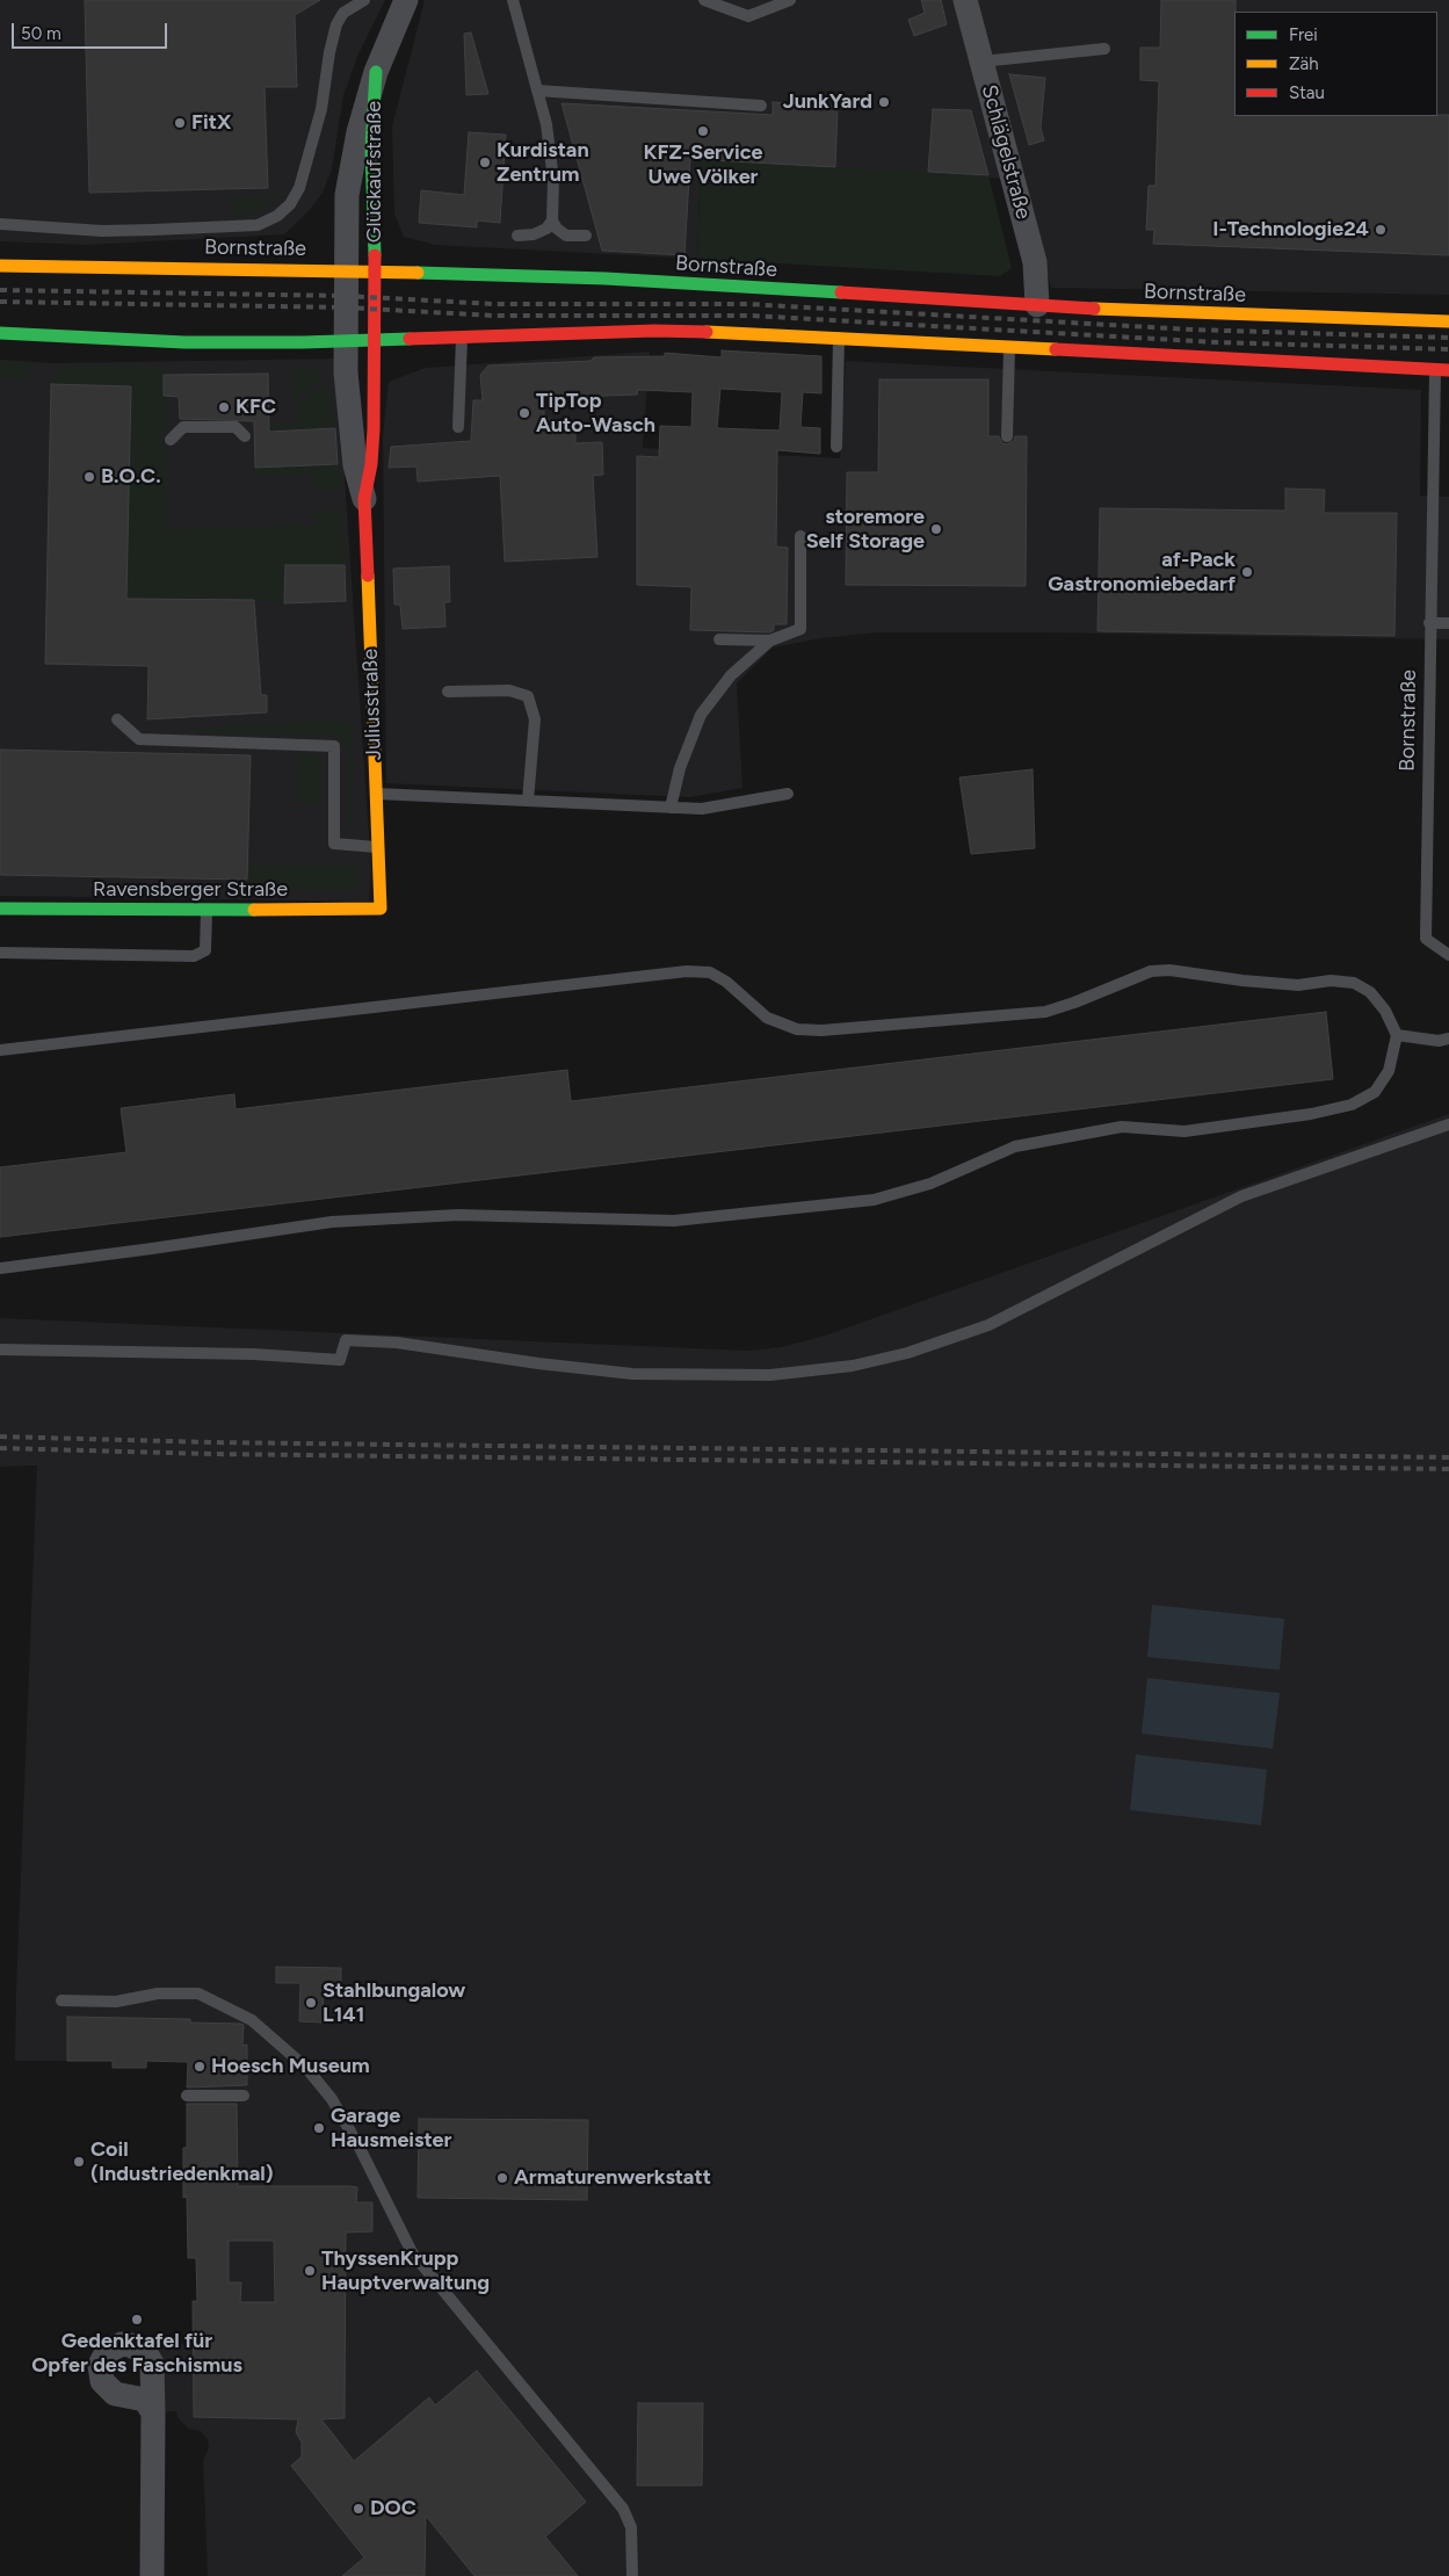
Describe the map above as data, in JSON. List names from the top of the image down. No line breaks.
{"streets":{"main road":["Glückaufstraße","Bornstraße","Juliusstraße","Ravensberger Straße"],"street":["Schlägelstraße"]},"crossings":[["Schlägelstraße","Bornstraße"],["Glückaufstraße","Bornstraße"],["Glückaufstraße","Juliusstraße"],["Bornstraße","Juliusstraße"],["Juliusstraße","Ravensberger Straße"]],"places":["JunkYard","FitX","KFZ-Service Uwe Völker","Kurdistan Zentrum","I-Technologie24","KFC","TipTop Auto-Wasch","B.O.C.","storemore Self Storage","af-Pack Gastronomiebedarf","Stahlbungalow L141","Hoesch Museum","Garage Hausmeister","Coil (Industriedenkmal)","Armaturenwerkstatt","ThyssenKrupp Hauptverwaltung","Gedenktafel für Opfer des Faschismus","DOC"],"legend":["Frei","Zäh","Stau"],"scale_bar":"50 m"}
